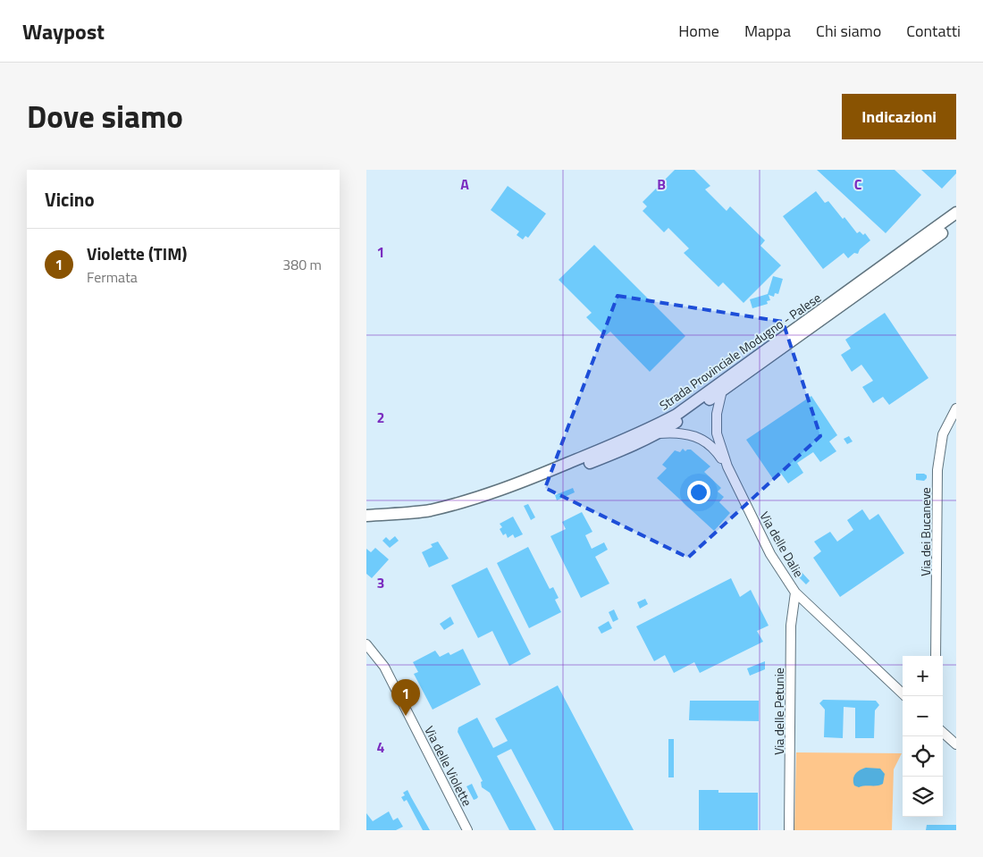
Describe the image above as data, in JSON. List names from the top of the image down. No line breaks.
{"streets":{"main road":["Strada Provinciale Modugno - Palese"],"street":["Via dei Bucaneve","Via delle Dalie","Via delle Petunie","Via delle Violette"]},"crossings":[["Strada Provinciale Modugno - Palese","Via delle Dalie"],["Via delle Dalie","Via delle Petunie"]],"page":{"header":"Waypost","nav":["Home","Mappa","Chi siamo","Contatti"],"title":"Dove siamo","buttons":"Indicazioni","heading":"Vicino","list":[{"mark":"1","name":"Violette (TIM)","note":"Fermata","value":"380 m"}],"map_buttons":["+","−"],"pins":"1"},"grid":{"columns":["A","B","C"],"rows":["1","2","3","4"]}}
